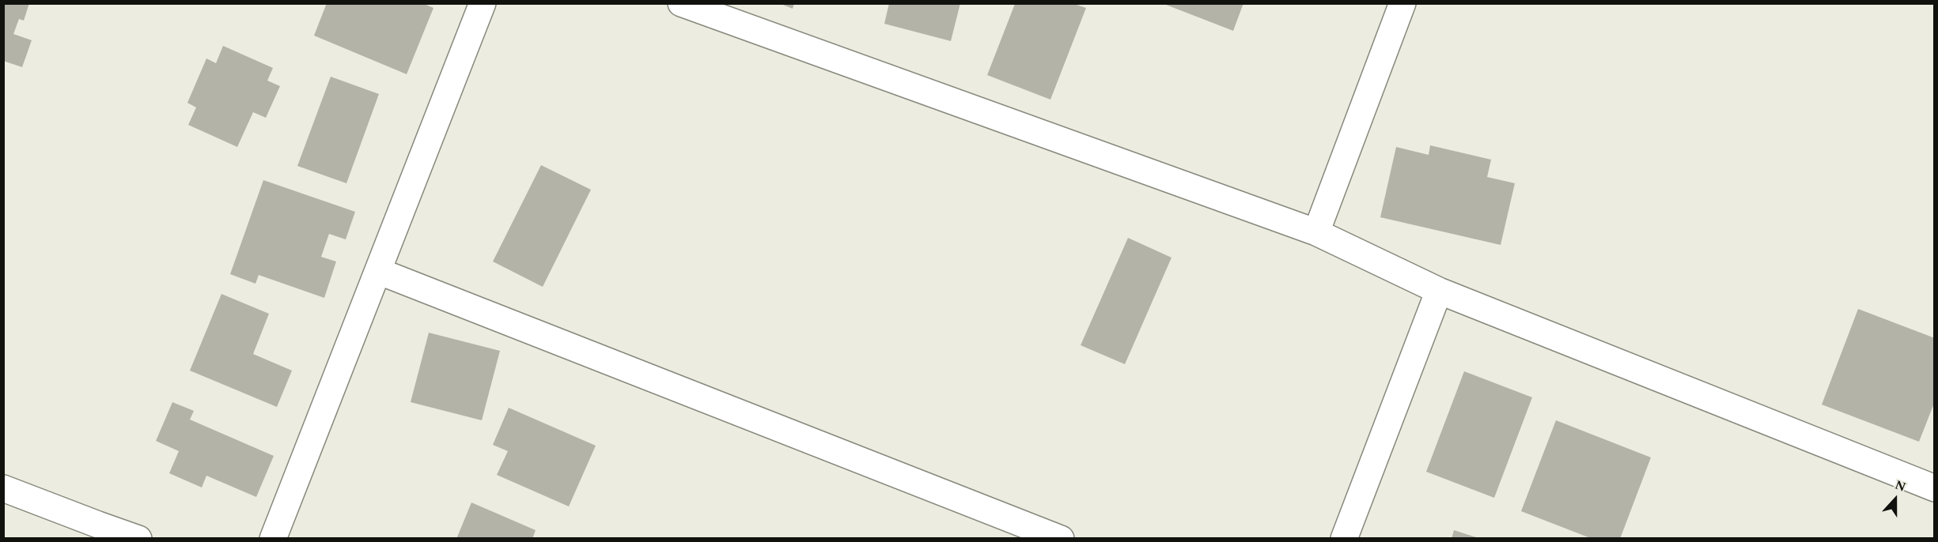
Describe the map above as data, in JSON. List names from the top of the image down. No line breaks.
{"north":"top"}
